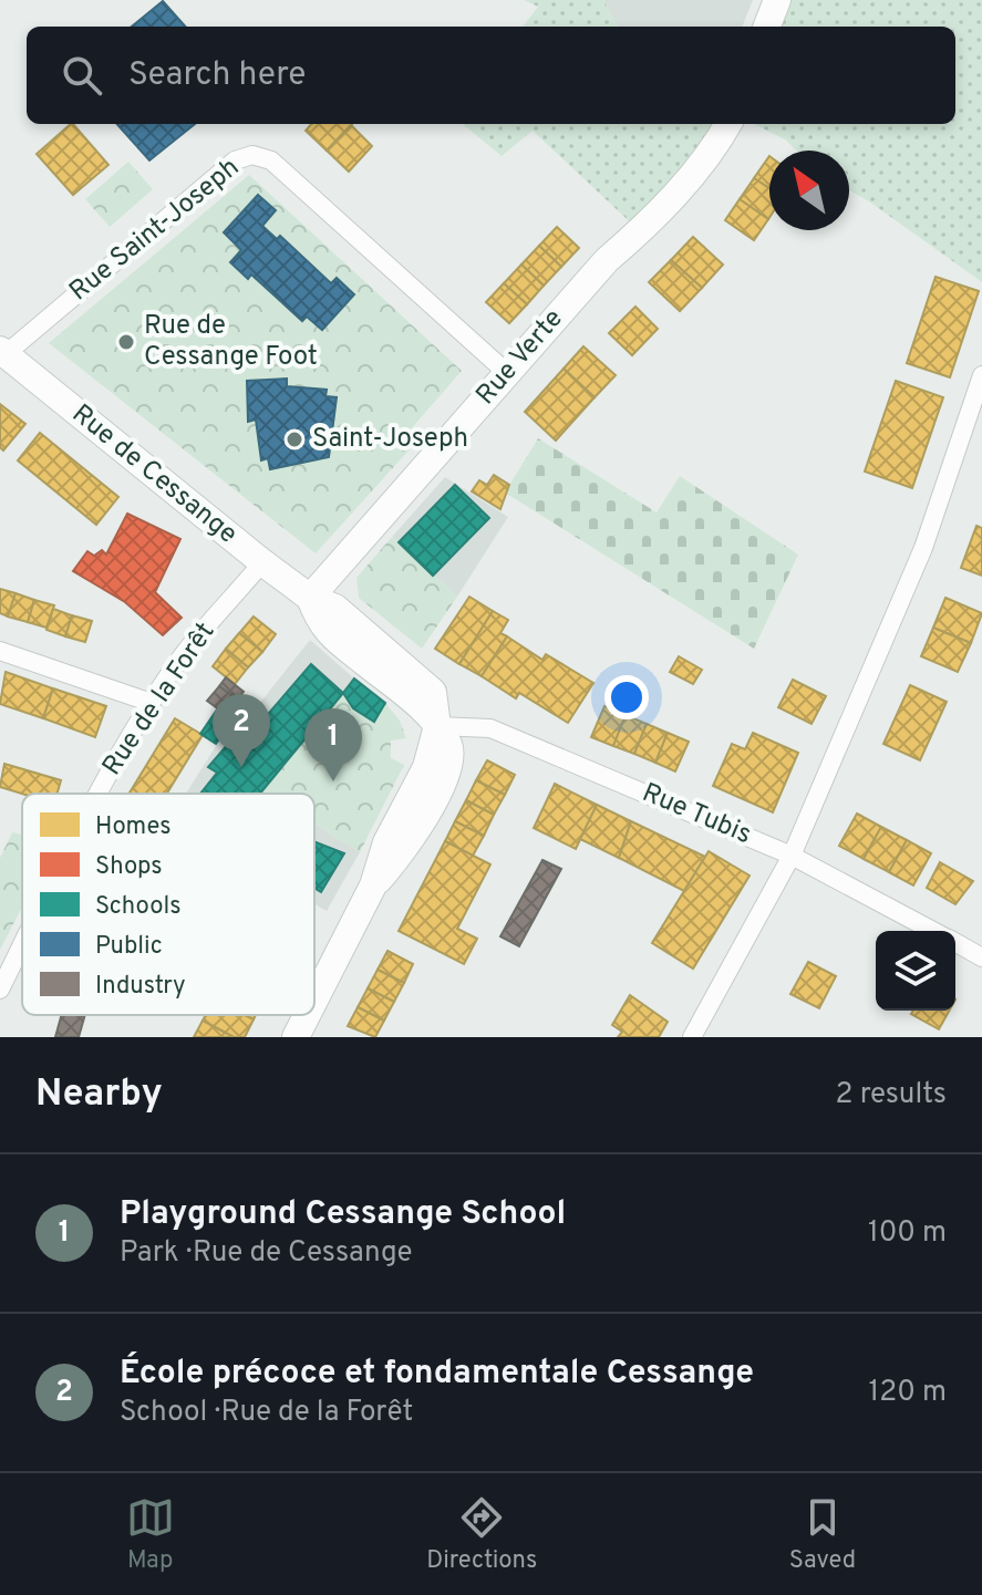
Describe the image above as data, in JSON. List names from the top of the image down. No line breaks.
{"streets":{"main road":["Rue Verte","Rue de Cessange"],"street":["Rue Saint-Joseph","Rue de la Forêt","Rue Tubis"]},"crossings":[["Rue Saint-Joseph","Rue Verte"],["Rue Saint-Joseph","Rue de Cessange"],["Rue Verte","Rue de Cessange"],["Rue de Cessange","Rue de la Forêt"],["Rue de Cessange","Rue Tubis"]],"places":["Rue de Cessange Foot","Saint-Joseph"],"legend":["Homes","Shops","Schools","Public","Industry"],"north":"top left","page":{"search":"Search here","pins":["2","1"],"heading":["Nearby","2 results"],"list":[{"mark":"1","name":"Playground Cessange School","note":"Park · Rue de Cessange","value":"100 m"},{"mark":"2","name":"École précoce et fondamentale Cessange","note":"School · Rue de la Forêt","value":"120 m"}],"nav":["Map","Directions","Saved"]}}
